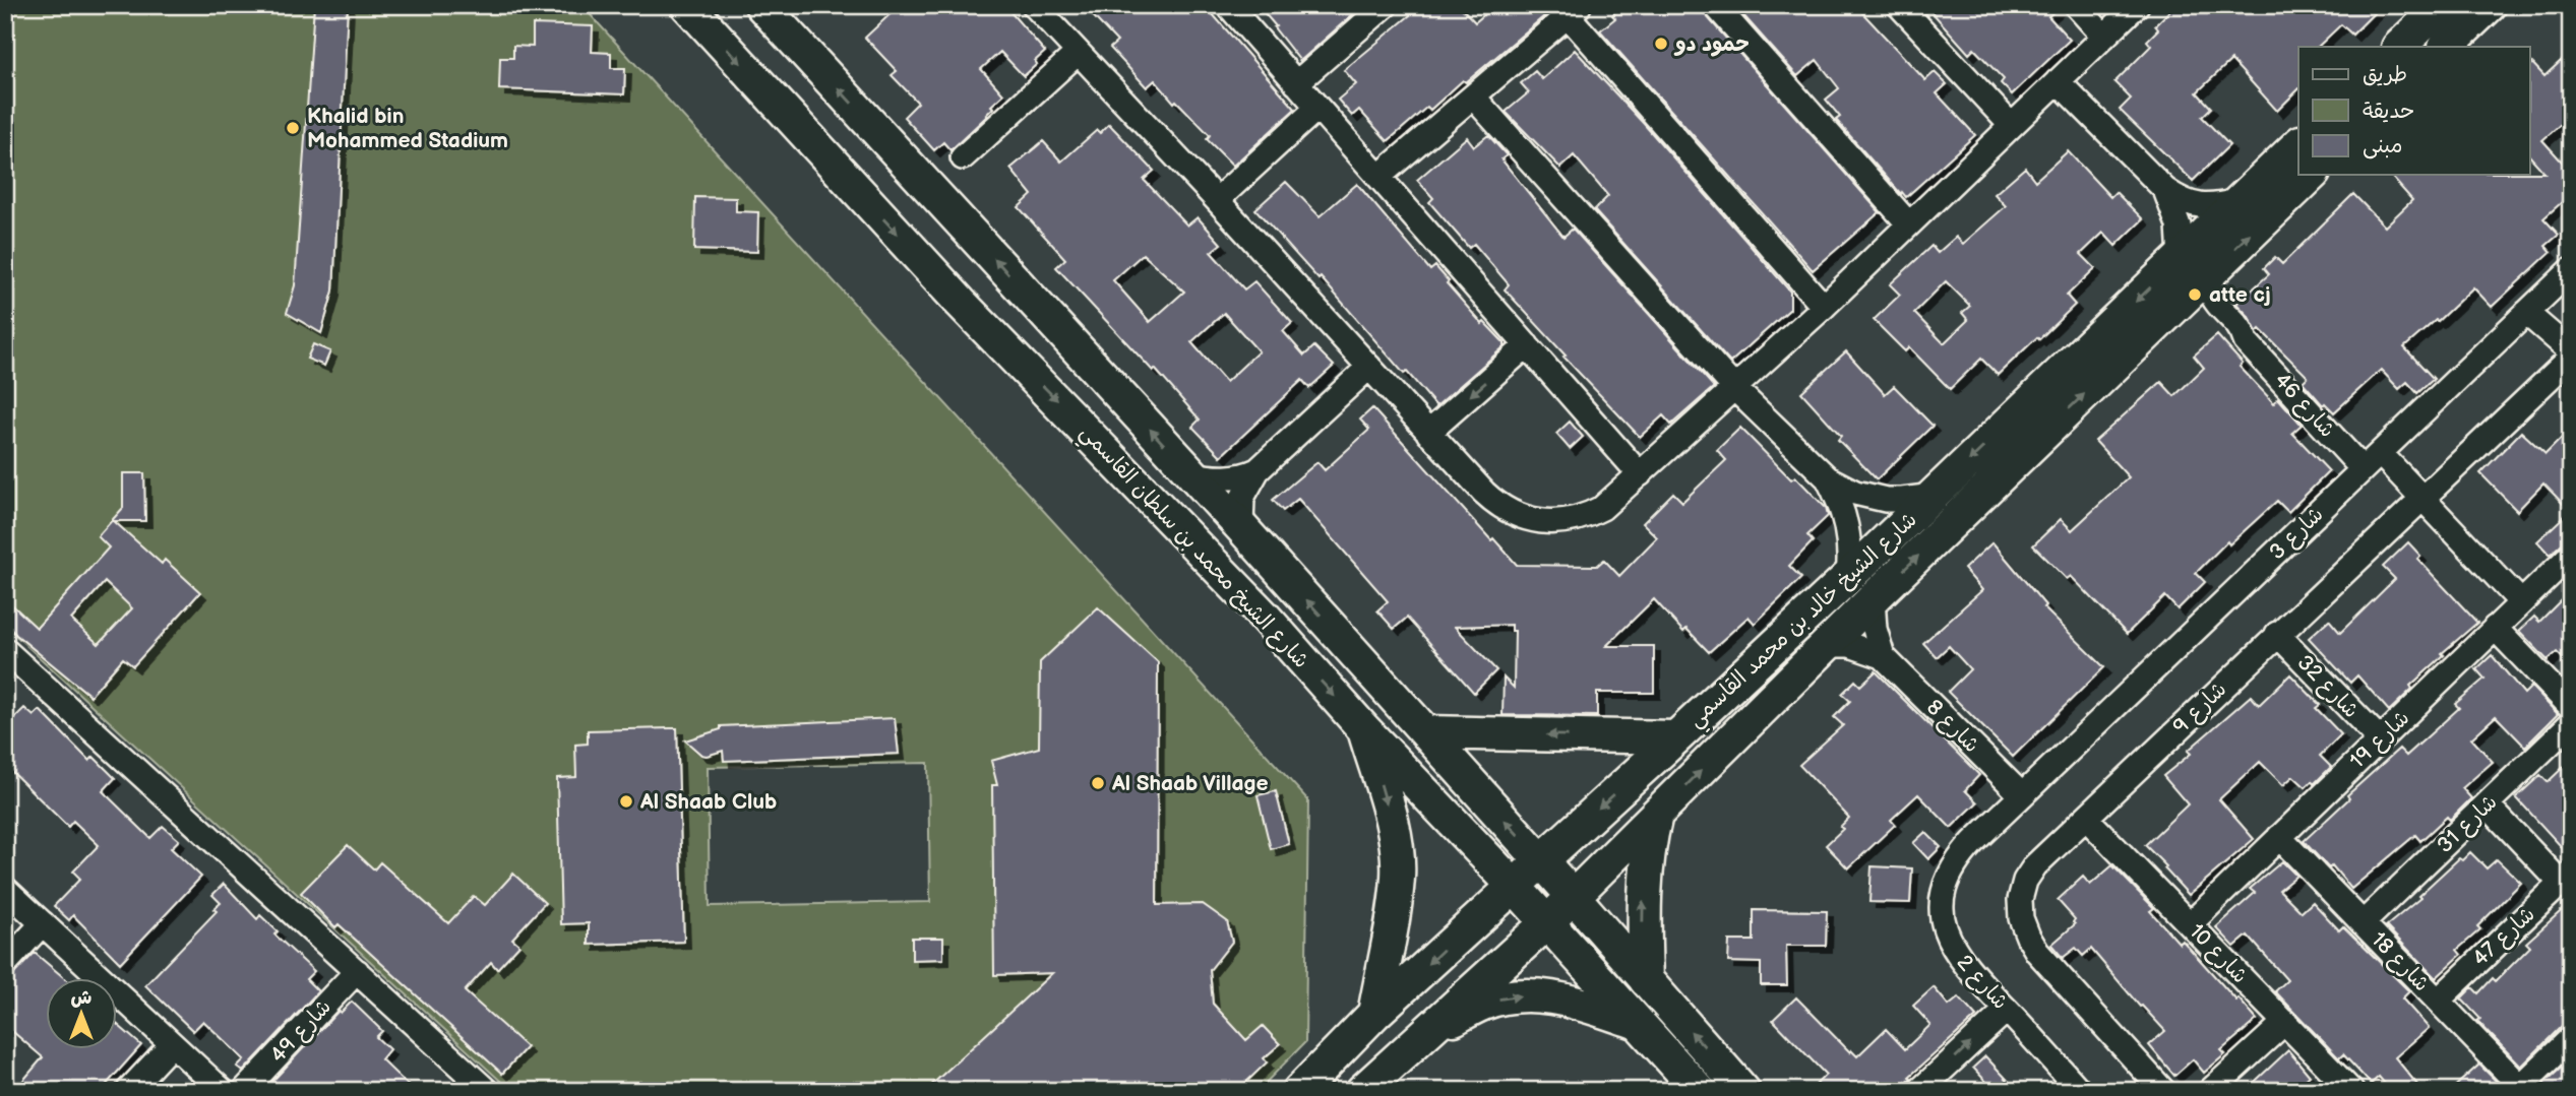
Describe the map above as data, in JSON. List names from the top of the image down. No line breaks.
{"streets":{"main road":["شارع الشيخ محمد بن سلطان القاسمي","شارع الشيخ خالد بن محمد القاسمي"],"street":["شارع 46","شارع 3","شارع 32","شارع 9","شارع 8","شارع 19","شارع 31","شارع 47","شارع 10","شارع 18","شارع 2","شارع 49"]},"crossings":[["شارع 46","شارع 3"],["شارع 46","شارع الشيخ خالد بن محمد القاسمي"],["شارع 3","شارع 8"],["شارع 3","شارع 2"],["شارع الشيخ محمد بن سلطان القاسمي","شارع الشيخ خالد بن محمد القاسمي"],["شارع الشيخ خالد بن محمد القاسمي","شارع 8"],["شارع 32","شارع 9"],["شارع 32","شارع 19"],["شارع 9","شارع 10"],["شارع 8","شارع 2"],["شارع 19","شارع 10"],["شارع 19","شارع 18"],["شارع 31","شارع 18"],["شارع 47","شارع 18"]],"places":["حمود دو","Khalid bin Mohammed Stadium","atte cj","Al Shaab Village","Al Shaab Club"],"legend":["طريق","حديقة","مبنى"],"north":"top"}
